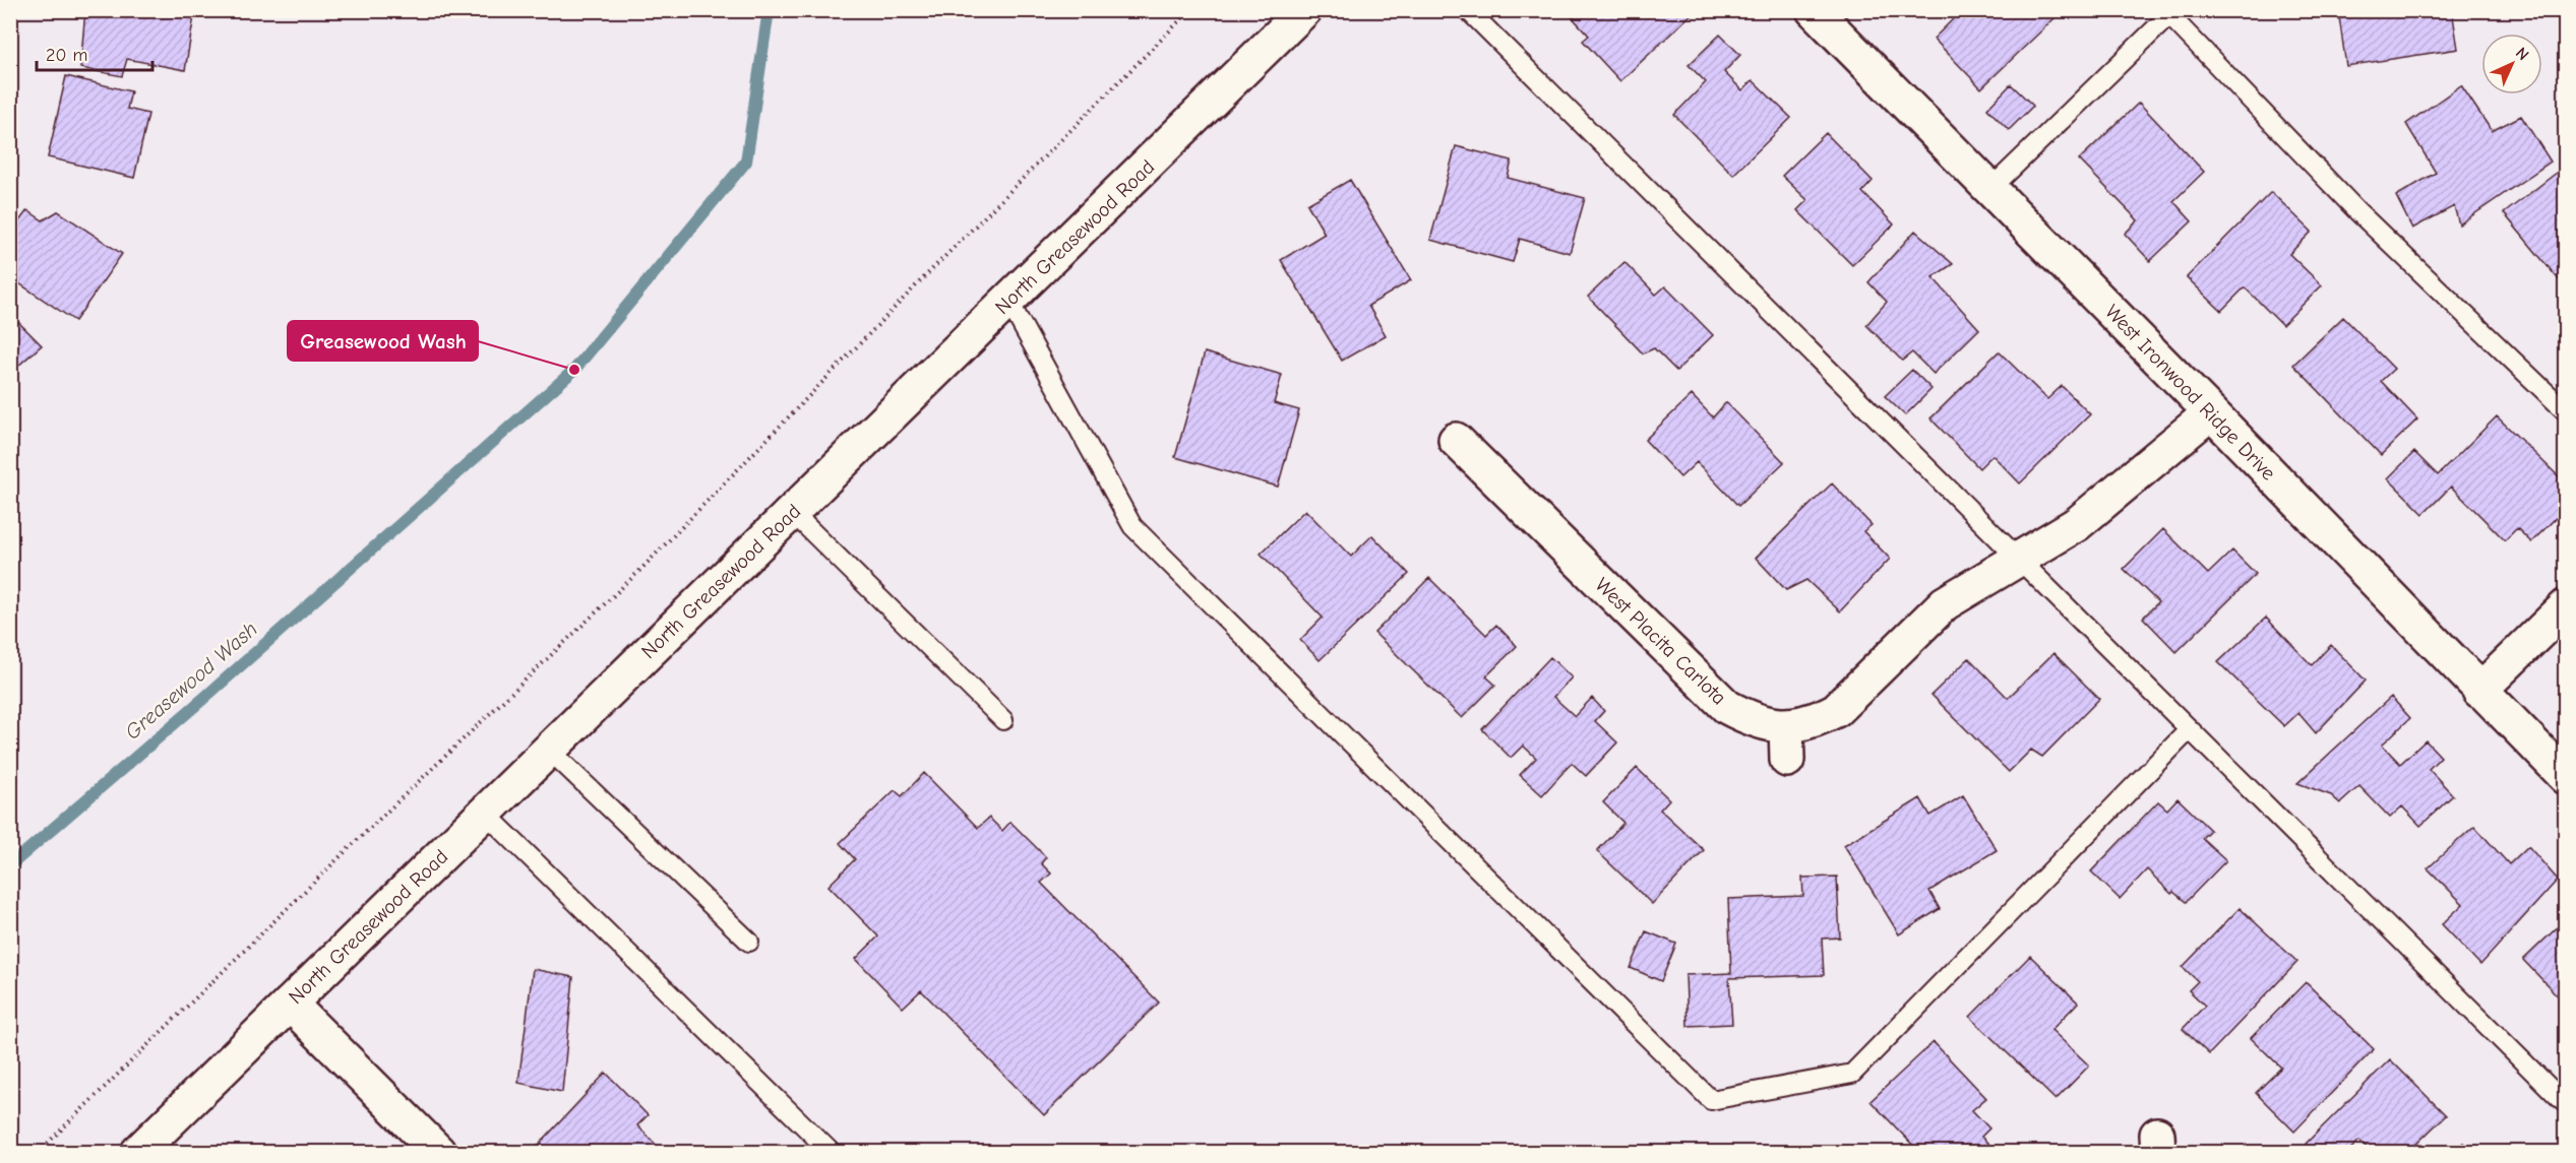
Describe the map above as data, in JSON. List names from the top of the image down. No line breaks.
{"streets":{"street":["North Greasewood Road","West Ironwood Ridge Drive","West Placita Carlota"]},"crossings":[["West Ironwood Ridge Drive","West Placita Carlota"]],"water":["Greasewood Wash"],"places":["Greasewood Wash"],"scale_bar":"20 m","north":"top right"}
